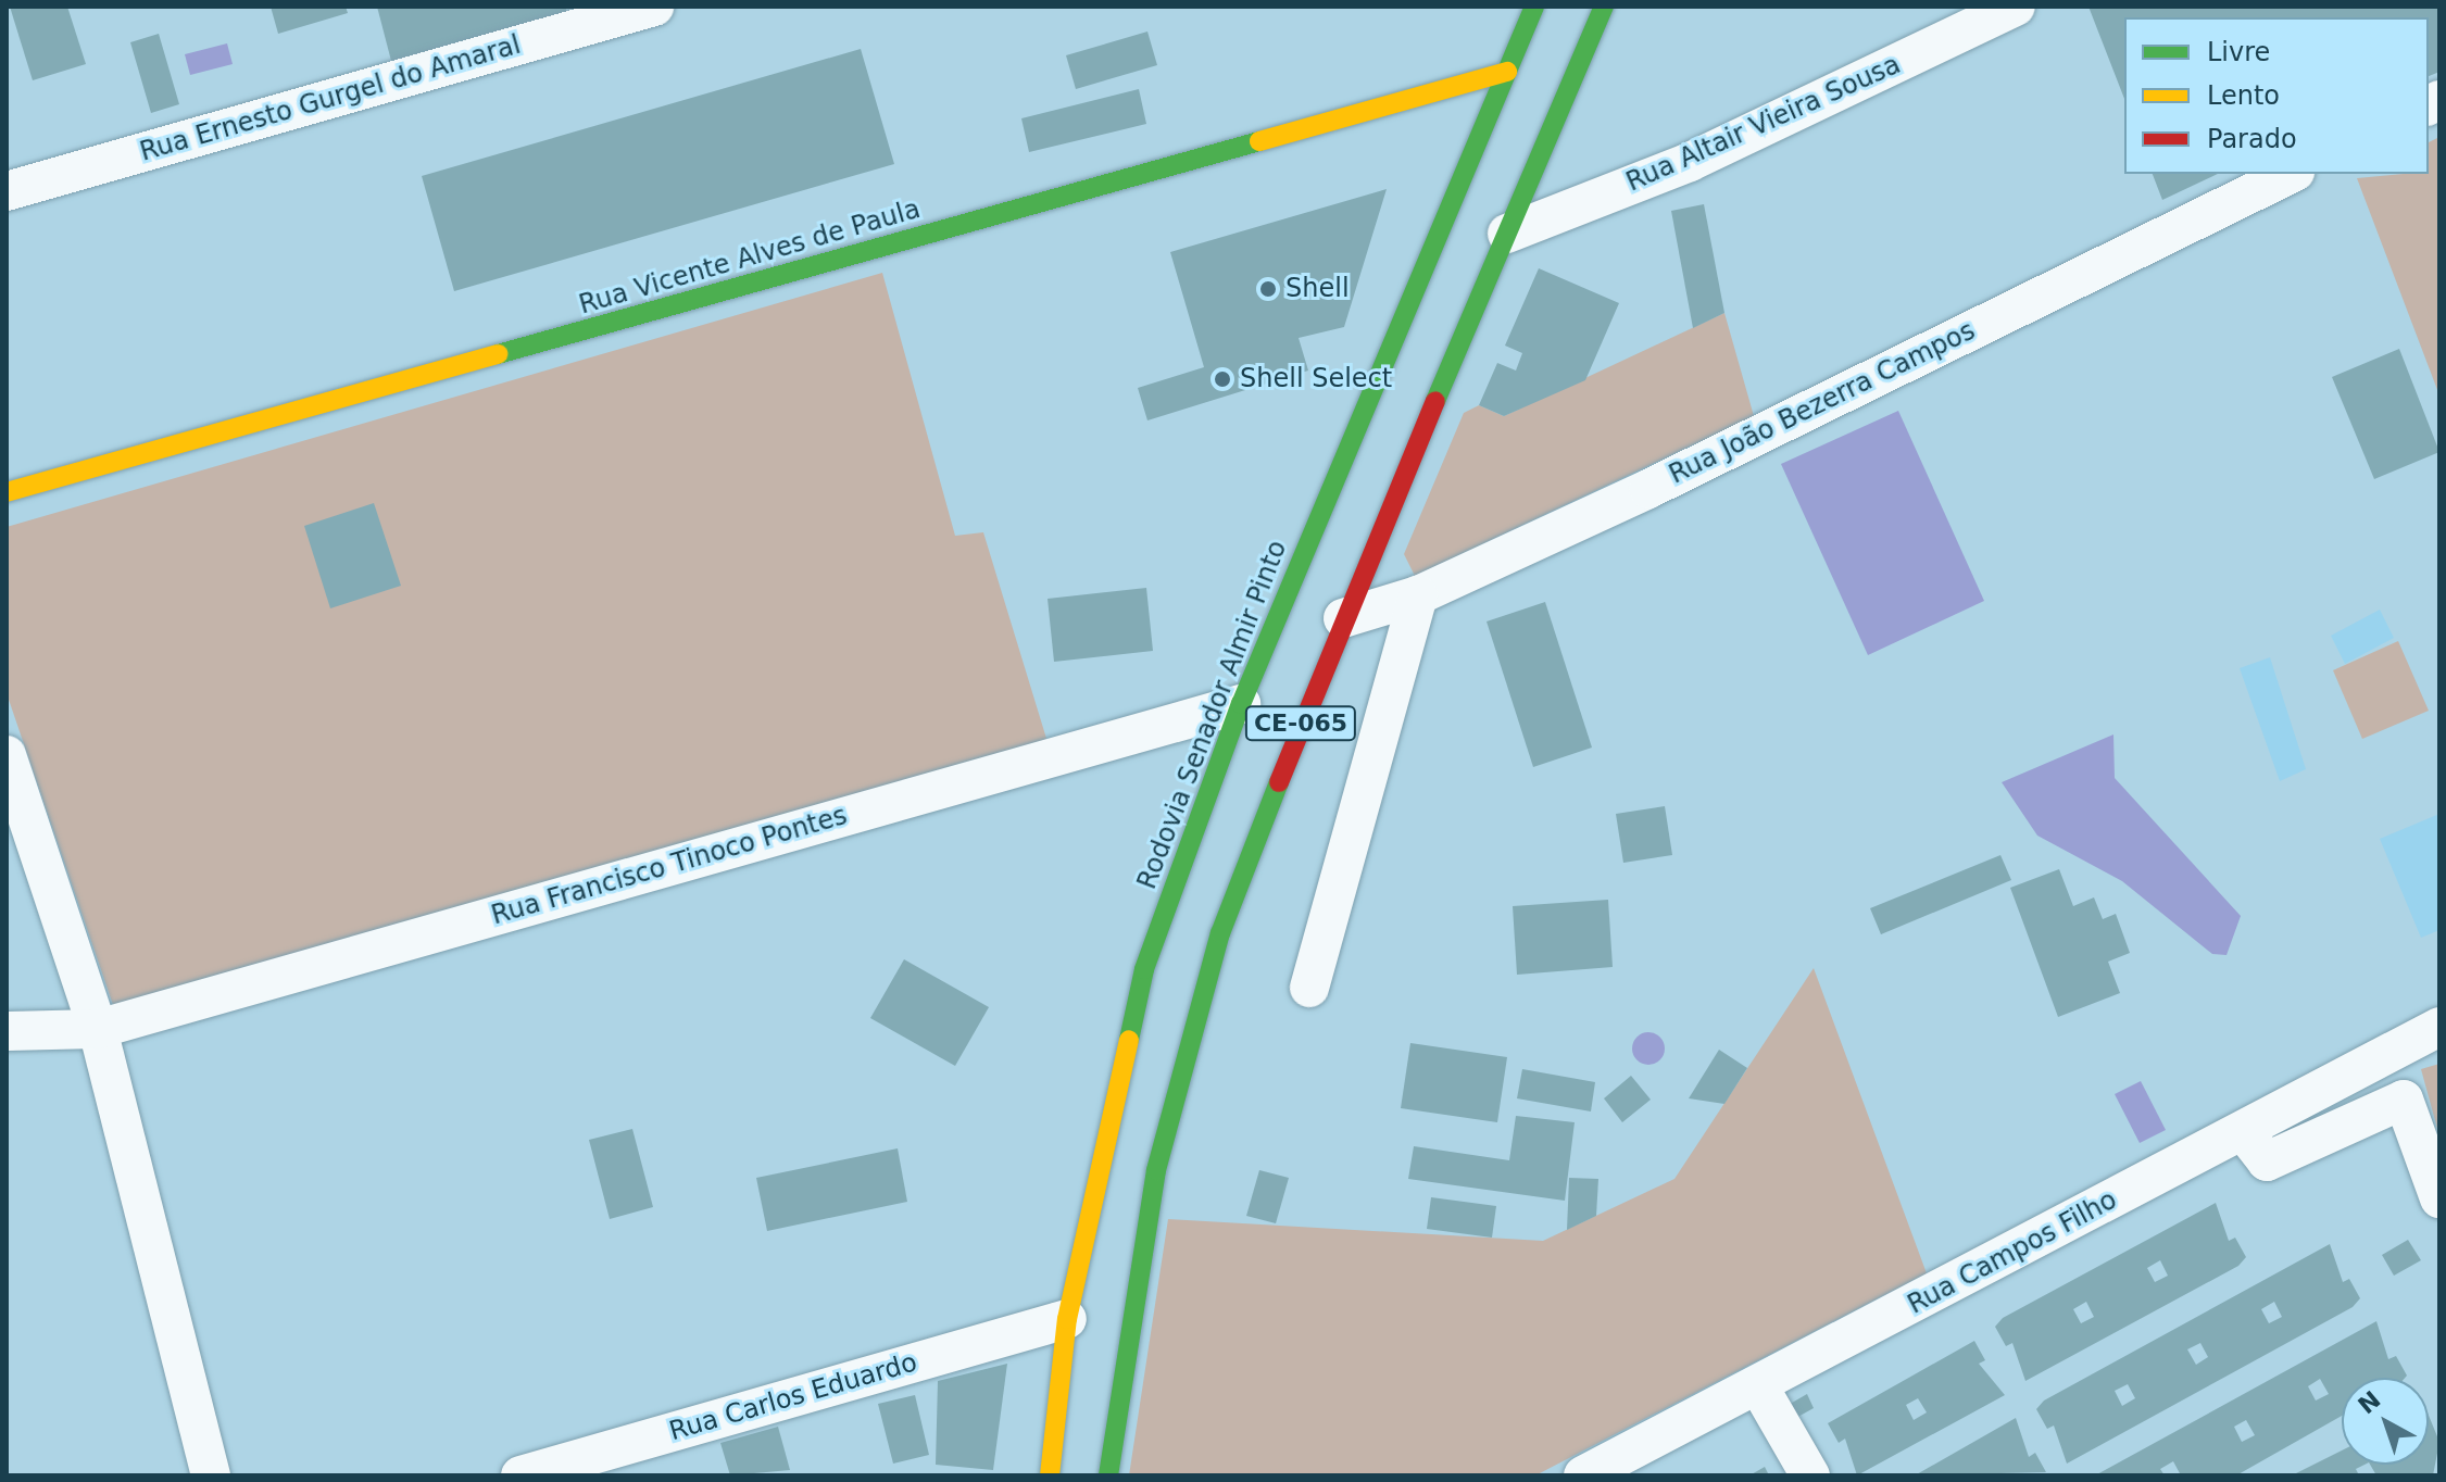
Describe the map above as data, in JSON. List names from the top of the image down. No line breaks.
{"streets":{"main road":["Rua Vicente Alves de Paula","Rodovia Senador Almir Pinto","CE-065"],"street":["Rua Ernesto Gurgel do Amaral","Rua Altair Vieira Sousa","Rua João Bezerra Campos","Rua Francisco Tinoco Pontes","Rua Campos Filho","Rua Carlos Eduardo"]},"crossings":[["Rua Altair Vieira Sousa","CE-065"],["Rua Vicente Alves de Paula","Rodovia Senador Almir Pinto"],["Rua João Bezerra Campos","CE-065"],["Rodovia Senador Almir Pinto","Rua Francisco Tinoco Pontes"],["Rodovia Senador Almir Pinto","Rua Carlos Eduardo"]],"places":["Shell","Shell Select"],"legend":["Livre","Lento","Parado"],"north":"top left"}
